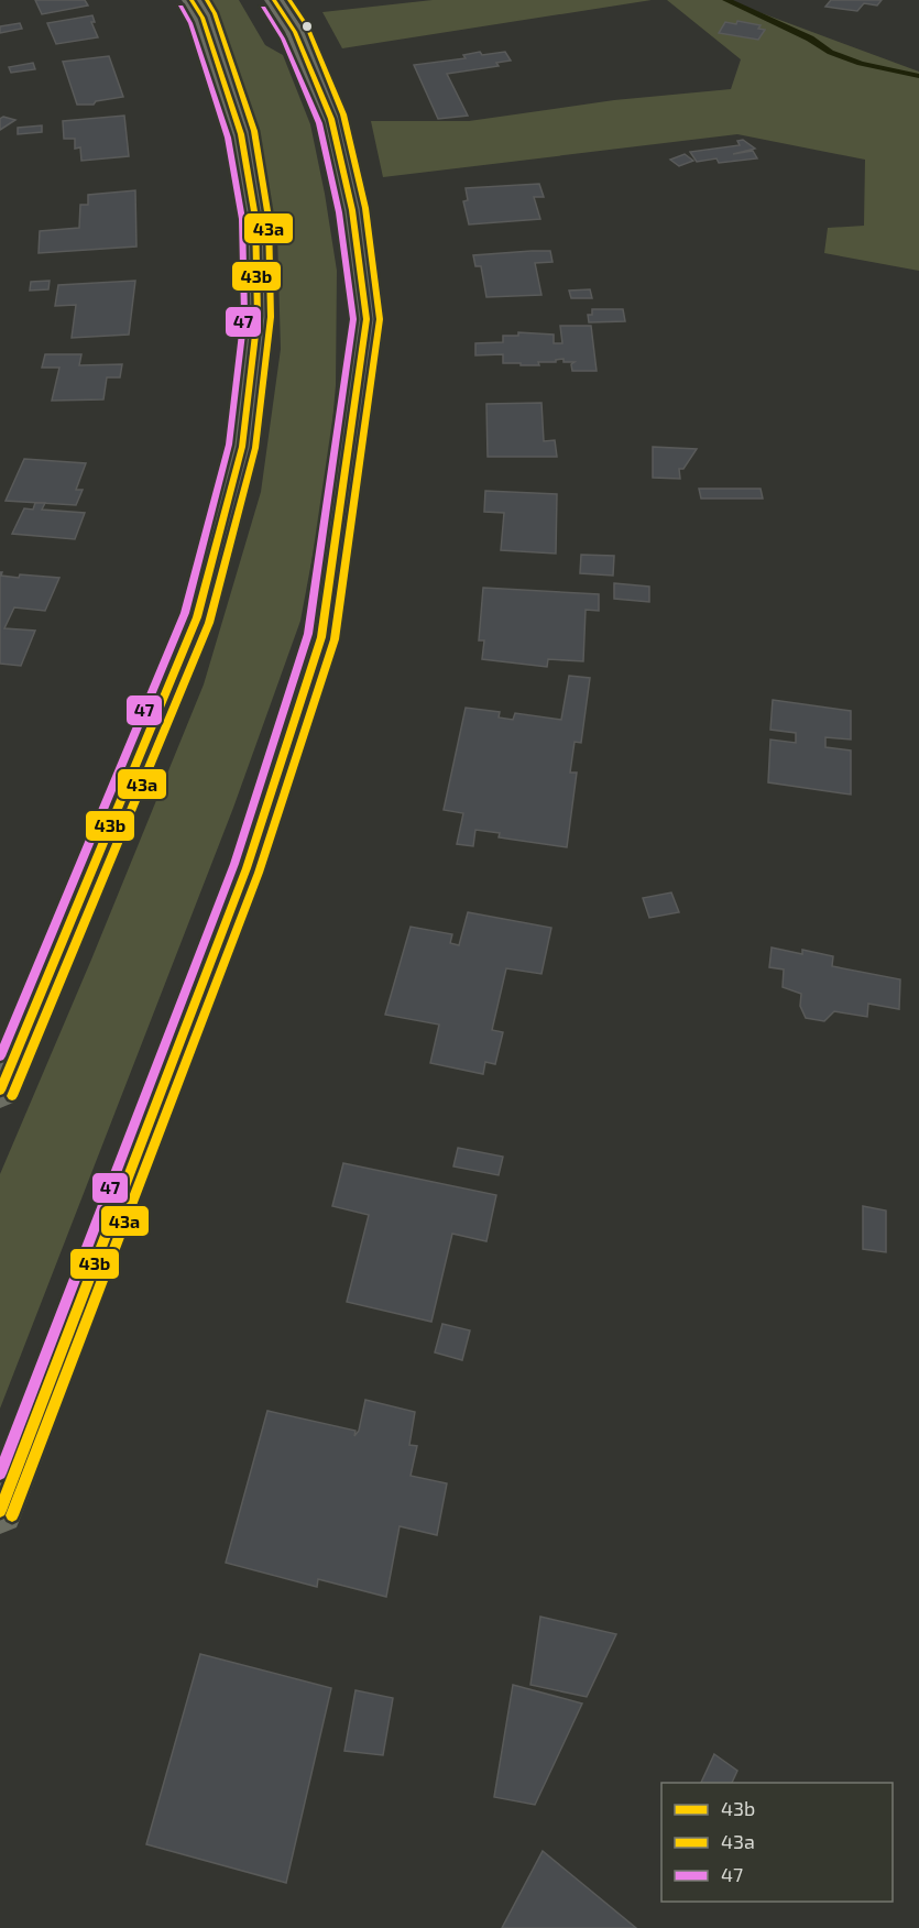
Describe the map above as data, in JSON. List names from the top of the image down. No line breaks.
{"lines":["transit line 43b","transit line 43a","transit line 47"],"legend":["43b","43a","47"]}
